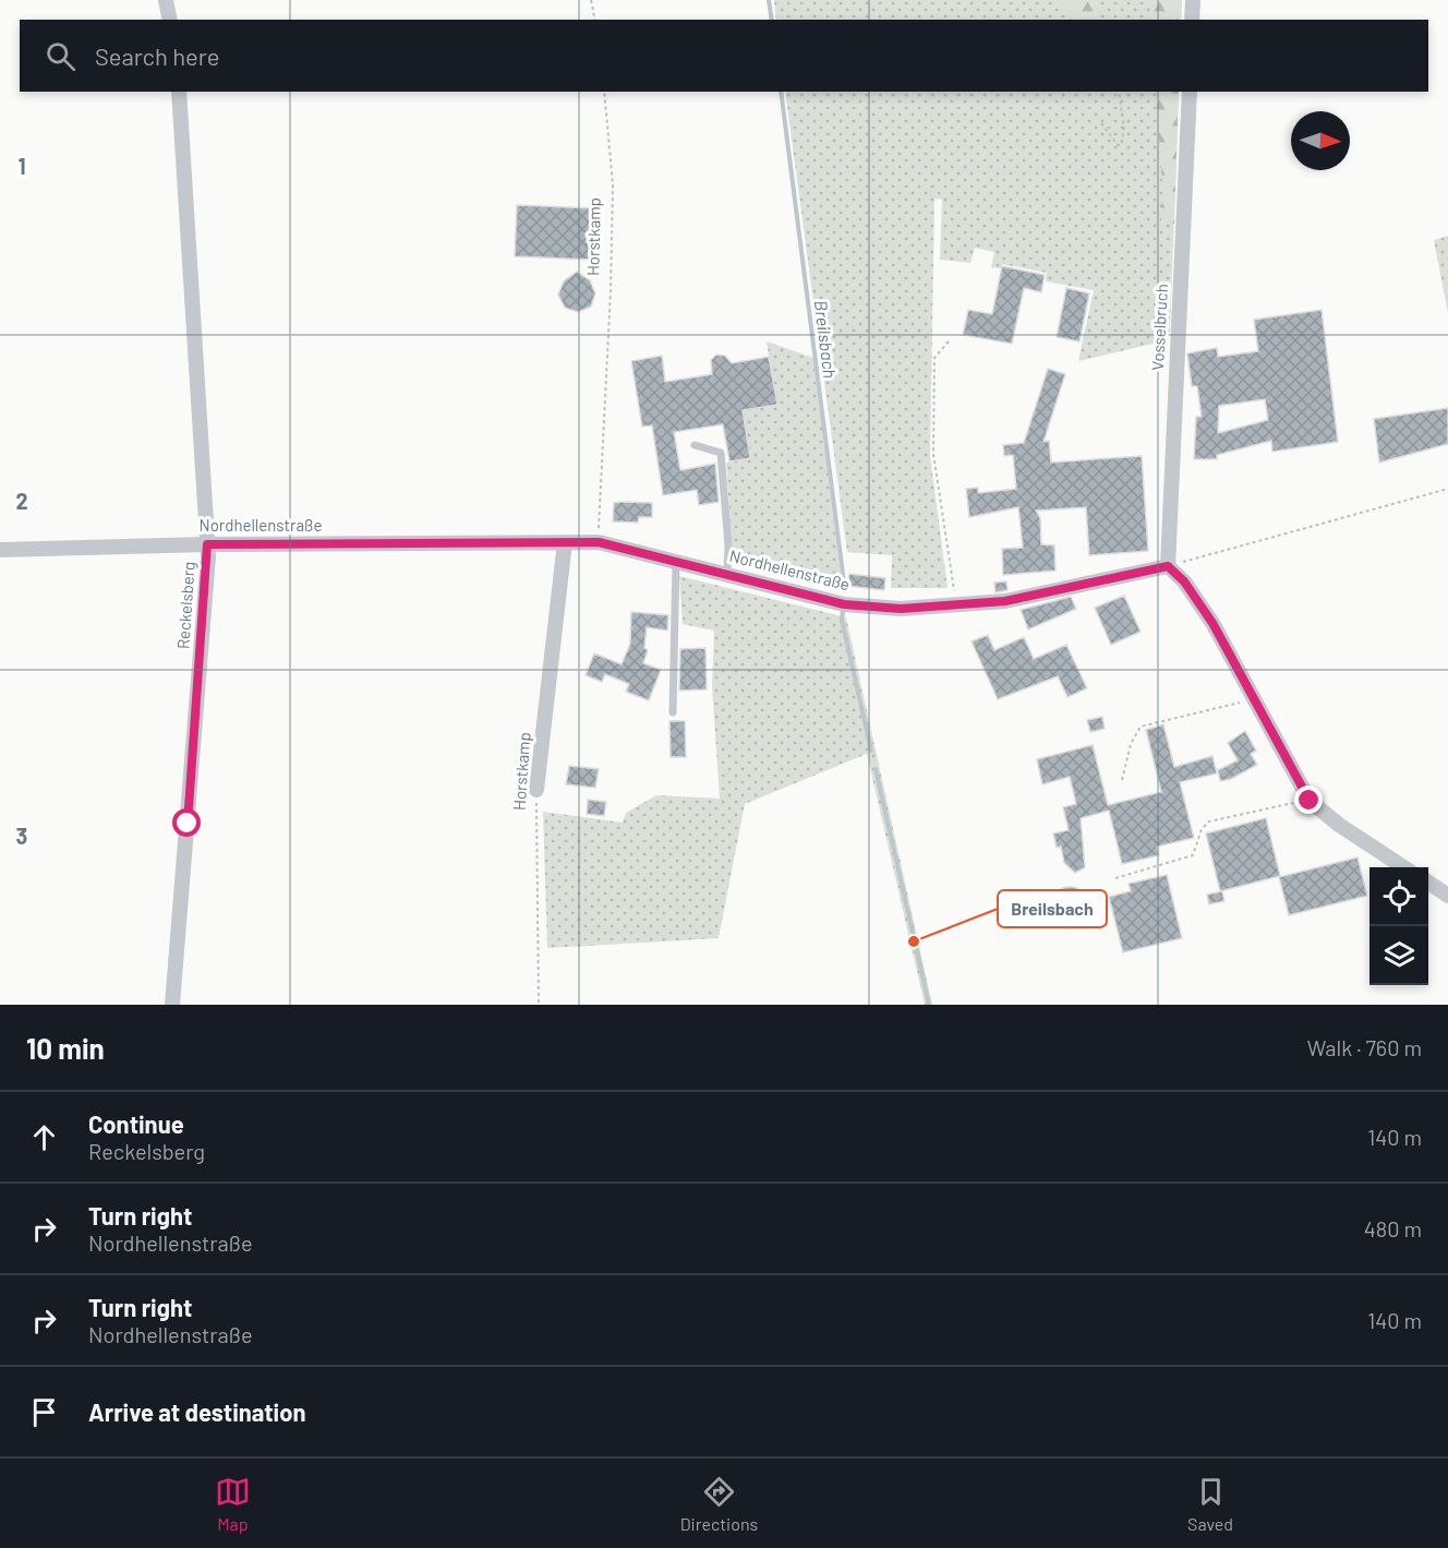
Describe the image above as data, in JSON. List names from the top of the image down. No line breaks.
{"streets":{"street":["Horstkamp","Vosselbruch","Nordhellenstraße","Reckelsberg"]},"crossings":[["Horstkamp","Nordhellenstraße"],["Vosselbruch","Nordhellenstraße"],["Nordhellenstraße","Reckelsberg"]],"water":["Breilsbach"],"places":["Breilsbach"],"north":"right","page":{"search":"Search here","heading":["10 min","Walk · 760 m"],"list":[["Continue","Reckelsberg","140 m"],["Turn right","Nordhellenstraße","480 m"],["Turn right","Nordhellenstraße","140 m"],"Arrive at destination"],"nav":["Map","Directions","Saved"]},"grid":{"rows":["1","2","3"]}}
